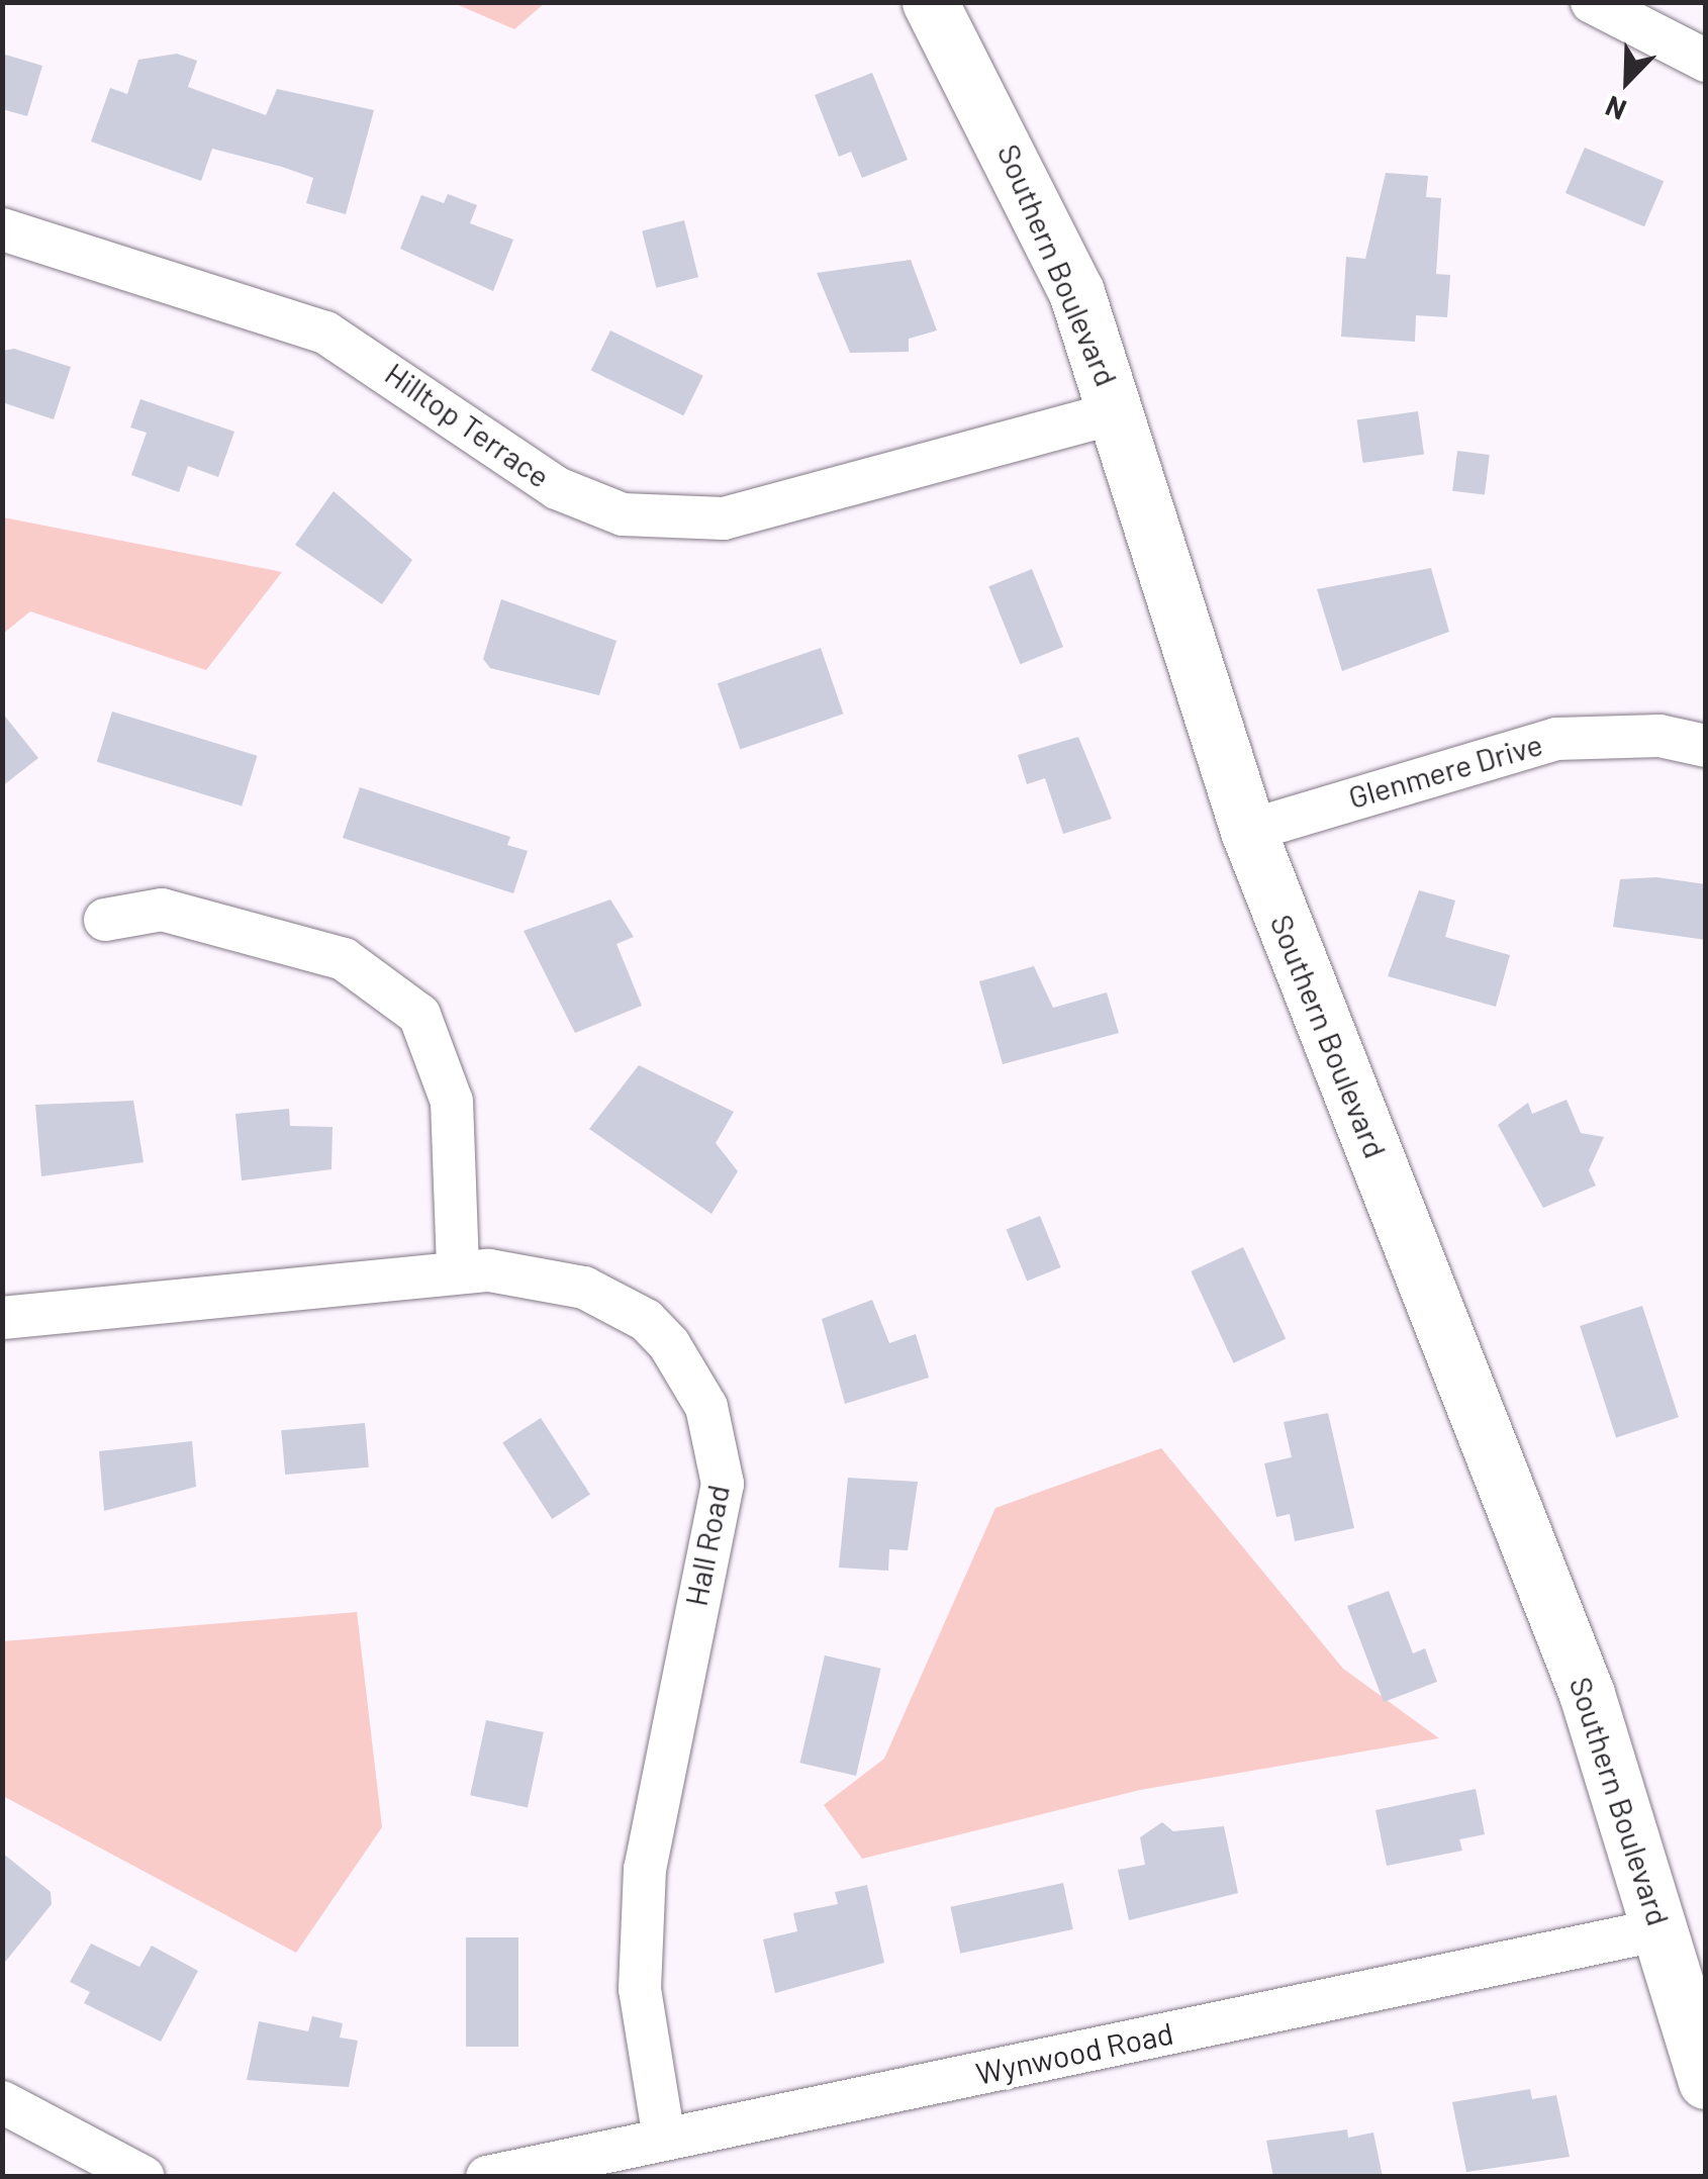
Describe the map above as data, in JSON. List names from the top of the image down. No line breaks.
{"streets":{"main road":["Southern Boulevard"],"street":["Hilltop Terrace","Glenmere Drive","Hall Road","Wynwood Road"]},"crossings":[["Southern Boulevard","Hilltop Terrace"],["Southern Boulevard","Glenmere Drive"],["Southern Boulevard","Wynwood Road"],["Hall Road","Wynwood Road"]],"north":"bottom left"}
